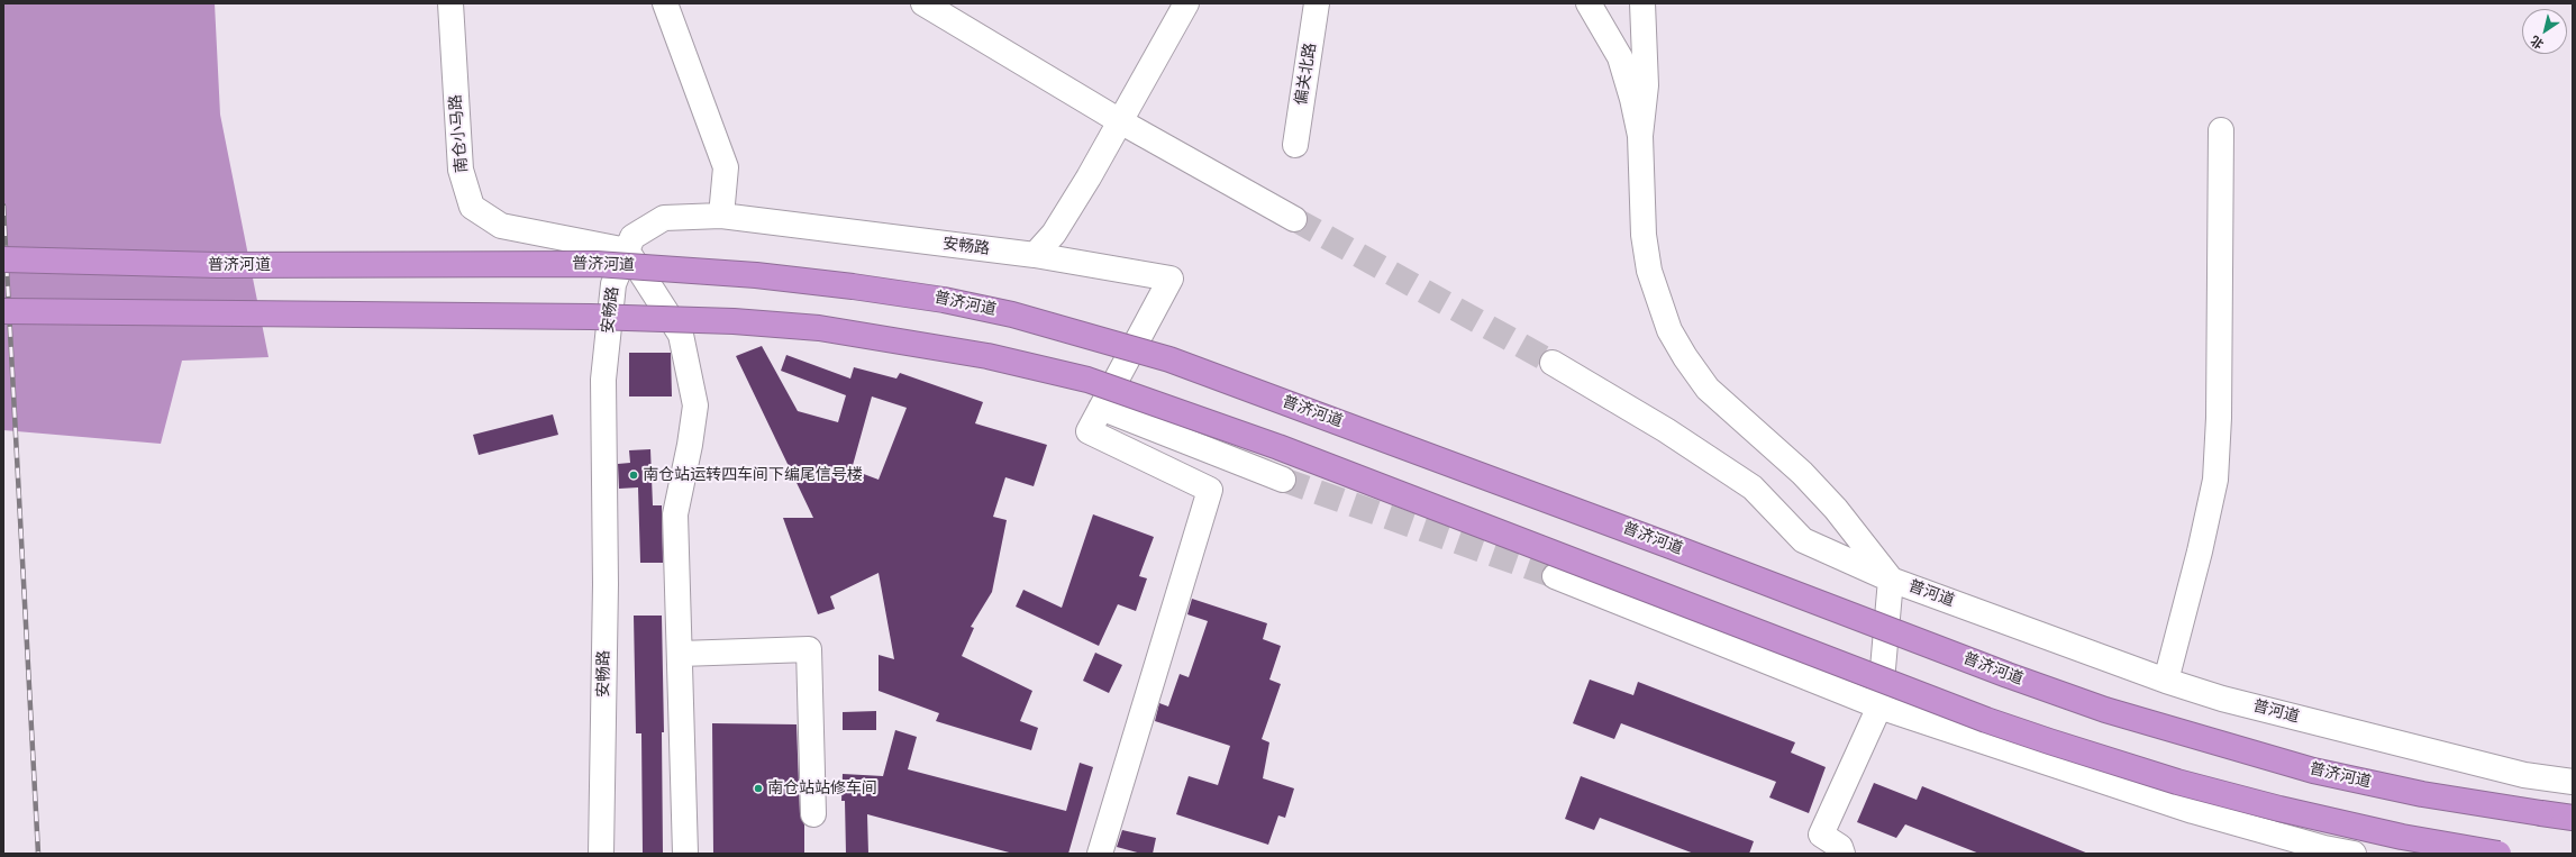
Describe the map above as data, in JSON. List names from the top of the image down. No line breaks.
{"streets":{"highway":["普济河道"],"street":["偏关北路","南仓小马路","安畅路","普河道"]},"crossings":[["南仓小马路","安畅路"]],"places":["南仓站运转四车间下编尾信号楼","南仓站站修车间"],"north":"bottom left"}
